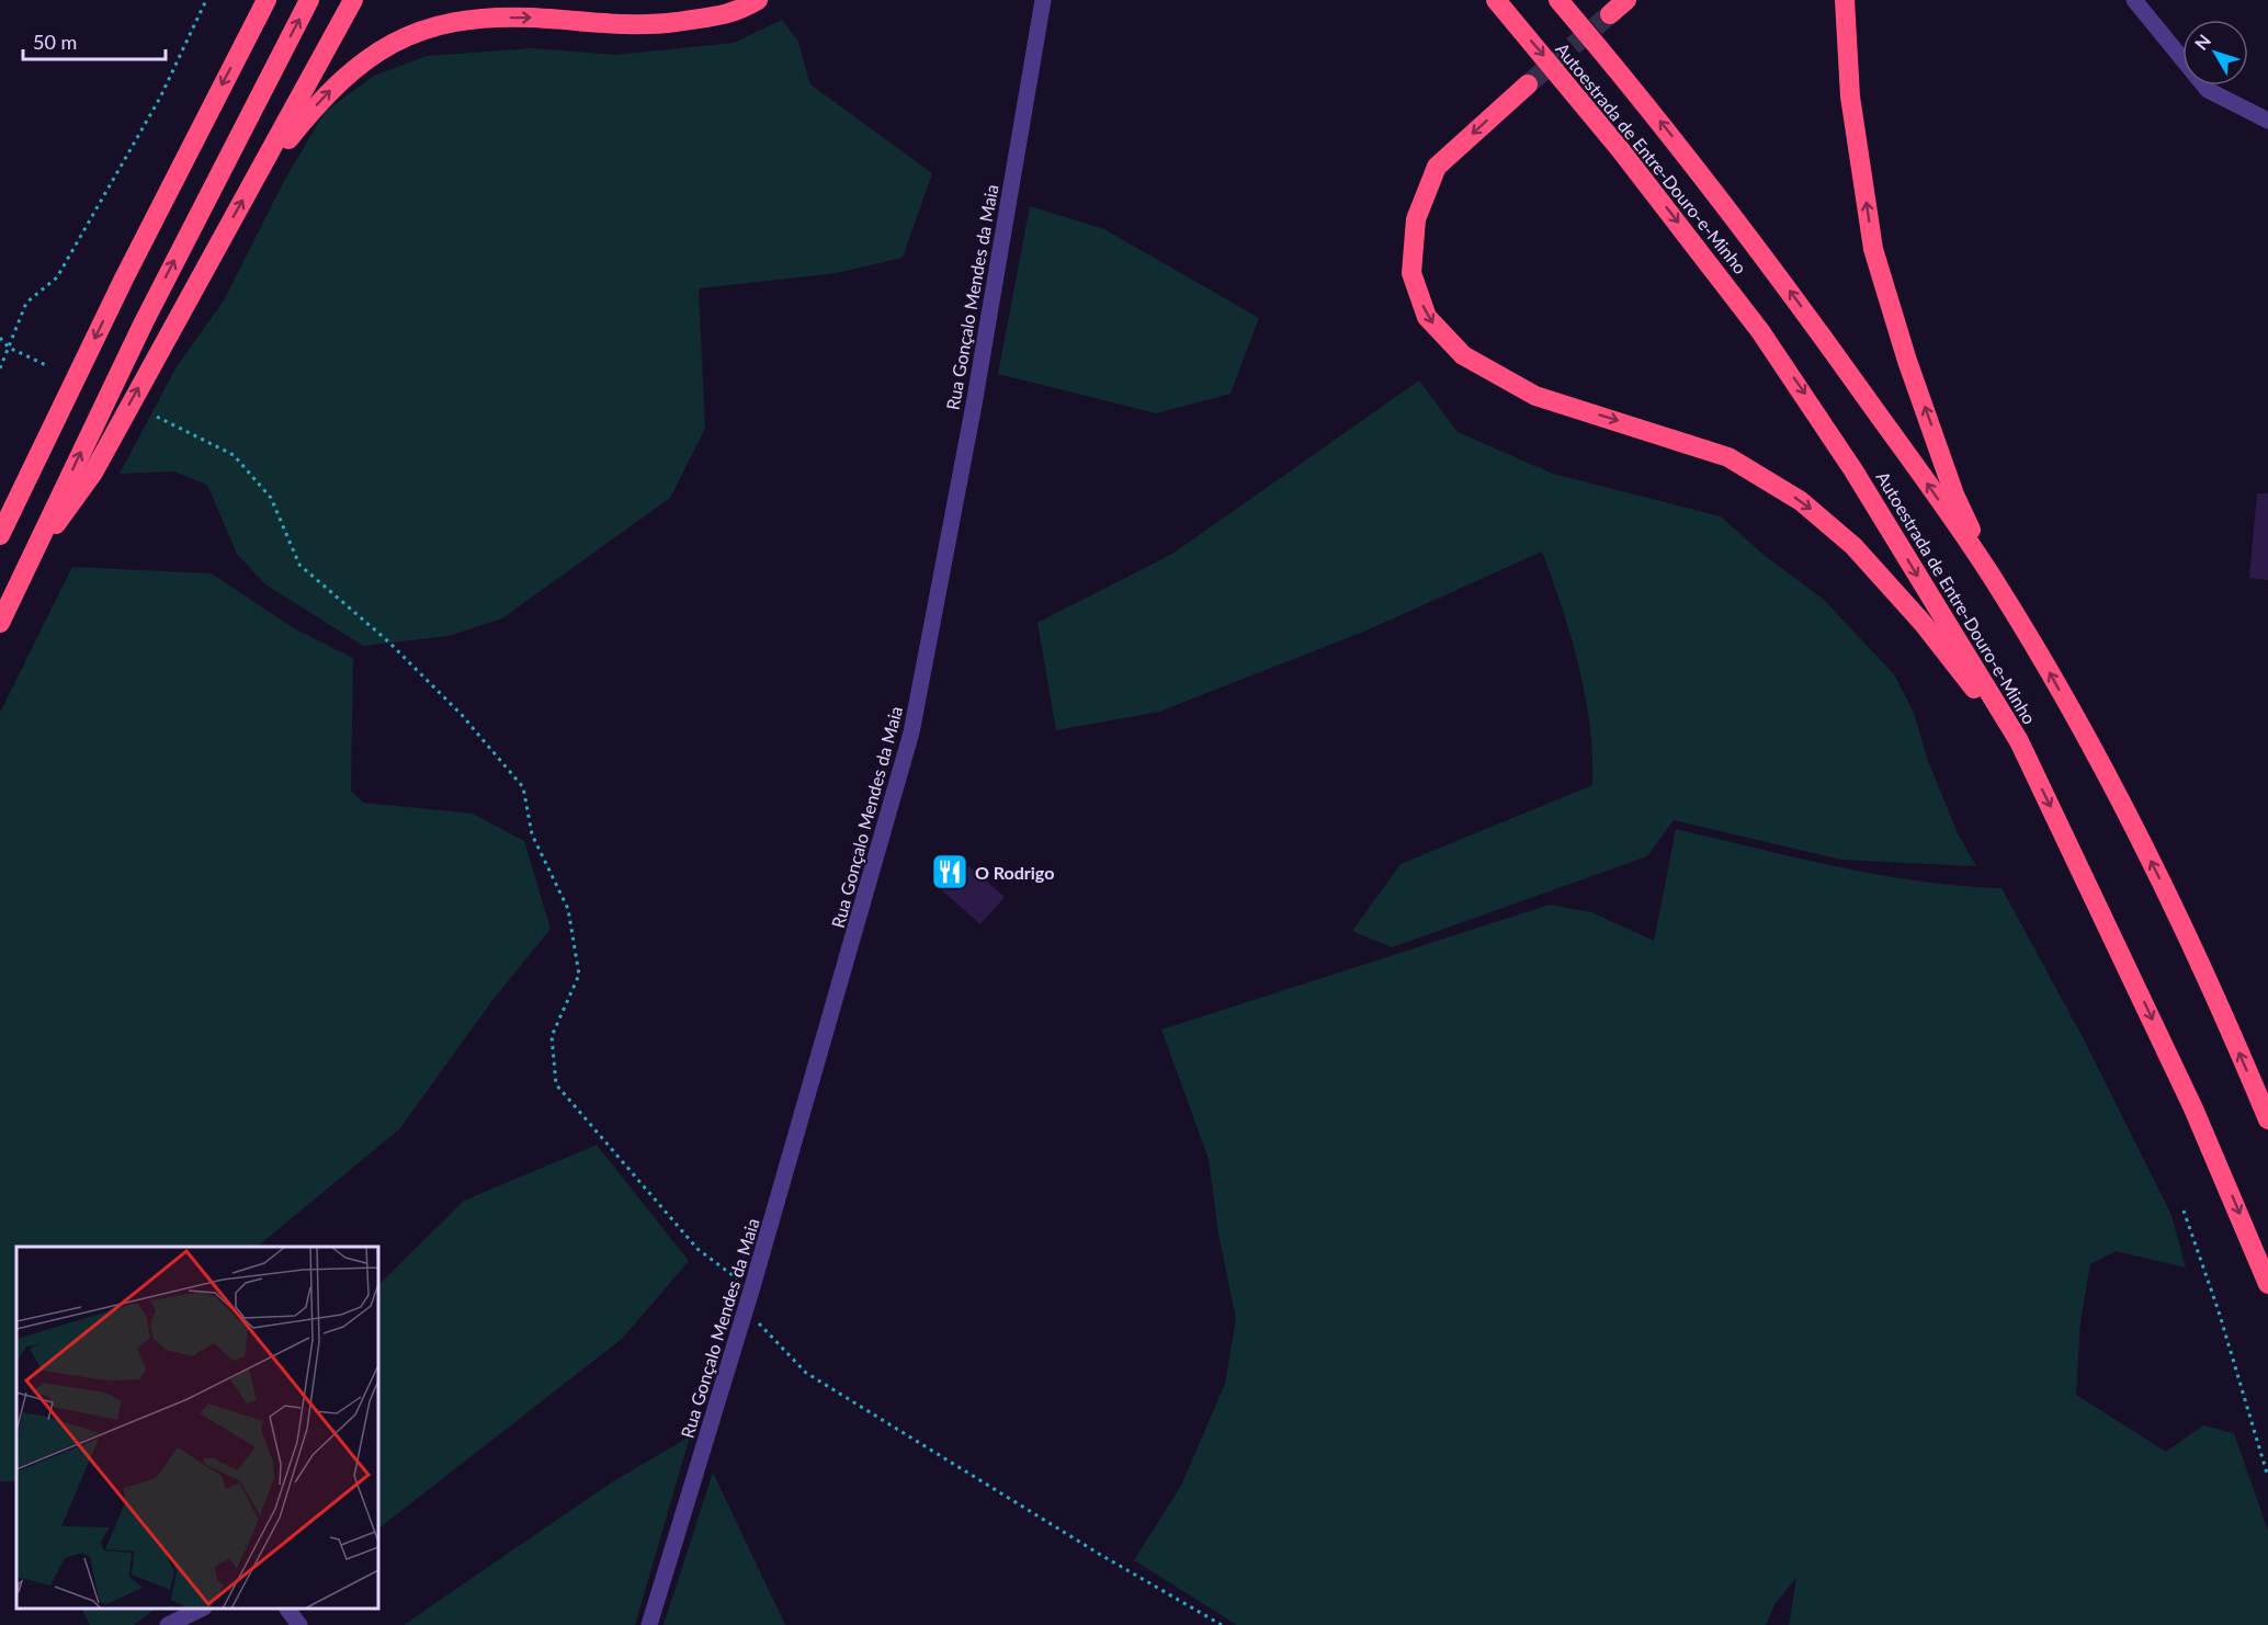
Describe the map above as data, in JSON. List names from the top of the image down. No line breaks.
{"streets":{"highway":["Autoestrada de Entre-Douro-e-Minho"],"street":["Rua Gonçalo Mendes da Maia"]},"places":{"restaurant":["O Rodrigo"]},"scale_bar":"50 m","north":"top left"}
